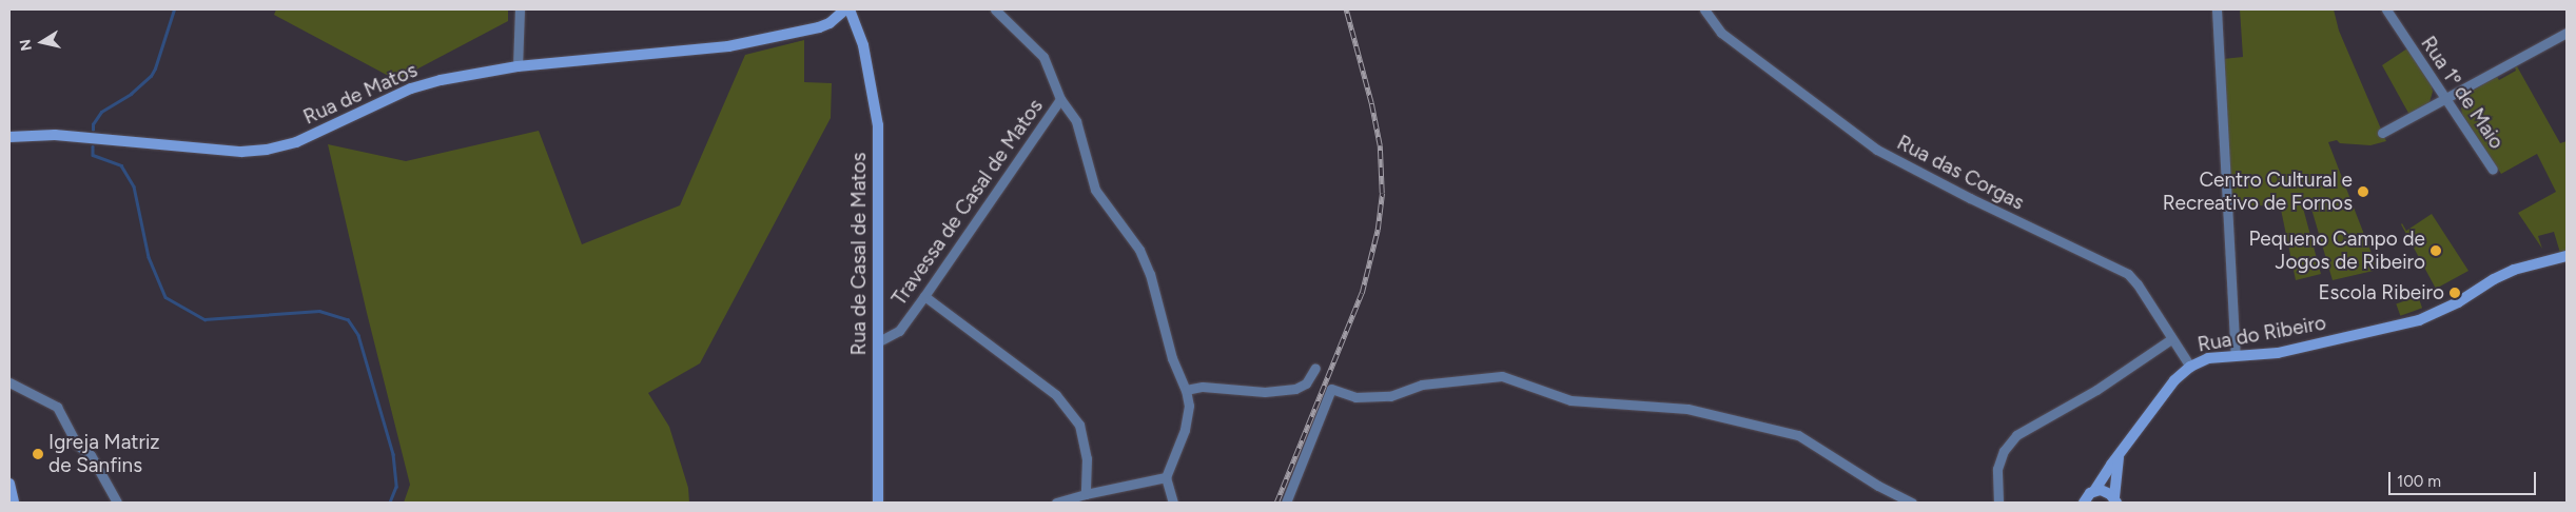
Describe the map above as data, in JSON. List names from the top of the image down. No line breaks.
{"streets":{"street":["Rua 1º de Maio","Rua de Matos","Rua das Corgas","Travessa de Casal de Matos","Rua de Casal de Matos","Rua do Ribeiro"]},"crossings":[["Rua das Corgas","Rua do Ribeiro"],["Travessa de Casal de Matos","Rua de Casal de Matos"]],"places":["Centro Cultural e Recreativo de Fornos","Pequeno Campo de Jogos de Ribeiro","Escola Ribeiro","Igreja Matriz de Sanfins"],"scale_bar":"100 m","north":"left"}
